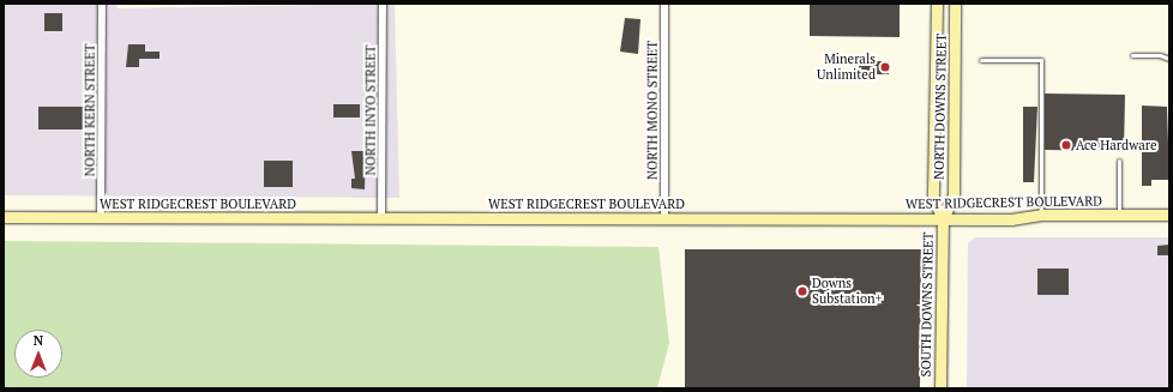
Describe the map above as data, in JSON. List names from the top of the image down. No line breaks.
{"streets":{"street":["NORTH DOWNS STREET","NORTH KERN STREET","NORTH INYO STREET","NORTH MONO STREET","WEST RIDGECREST BOULEVARD","SOUTH DOWNS STREET"]},"crossings":[["NORTH DOWNS STREET","WEST RIDGECREST BOULEVARD"],["NORTH DOWNS STREET","SOUTH DOWNS STREET"],["NORTH KERN STREET","WEST RIDGECREST BOULEVARD"],["NORTH INYO STREET","WEST RIDGECREST BOULEVARD"],["NORTH MONO STREET","WEST RIDGECREST BOULEVARD"],["WEST RIDGECREST BOULEVARD","SOUTH DOWNS STREET"]],"places":["Minerals Unlimited","Ace Hardware","Downs Substation+"],"north":"top"}
